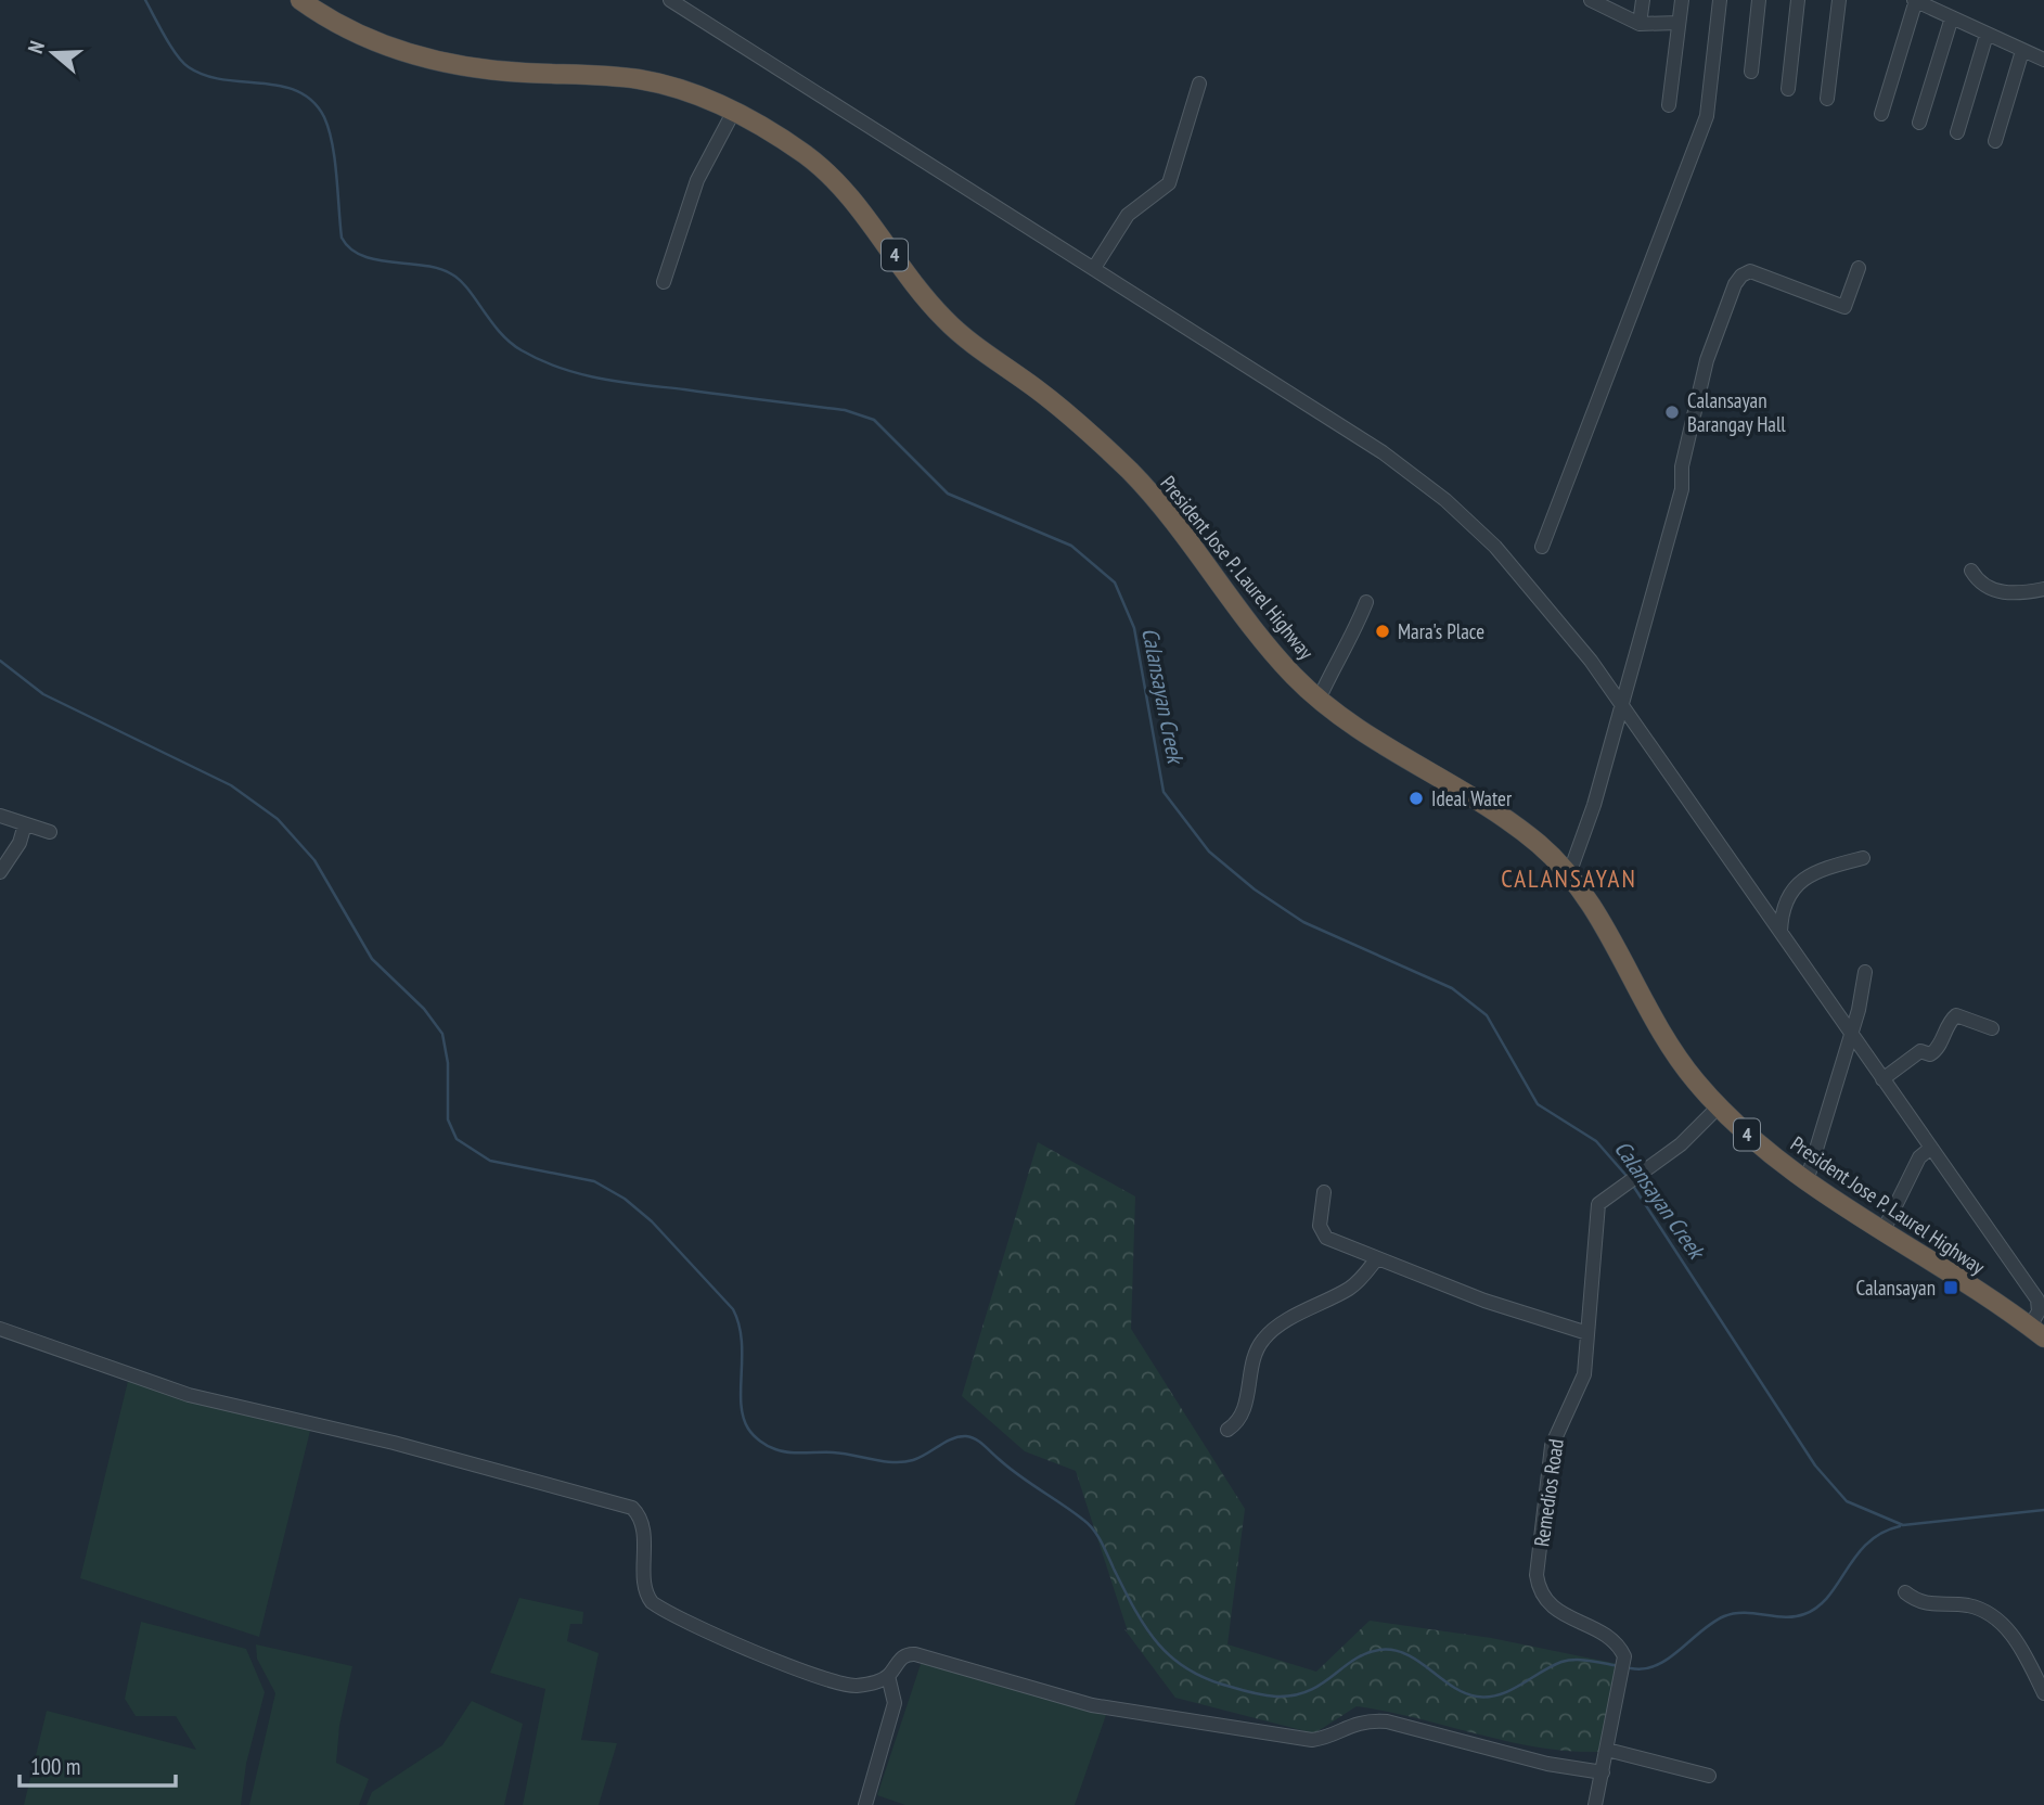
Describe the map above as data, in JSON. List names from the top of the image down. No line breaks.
{"streets":{"highway":["4","President Jose P. Laurel Highway"],"street":["Remedios Road"]},"crossings":[["President Jose P. Laurel Highway","Remedios Road"]],"districts":["CALANSAYAN"],"water":["Calansayan Creek"],"places":{"other":["Calansayan Barangay Hall","Mara's Place","Ideal Water"],"transit":["Calansayan"]},"scale_bar":"100 m","north":"left"}
